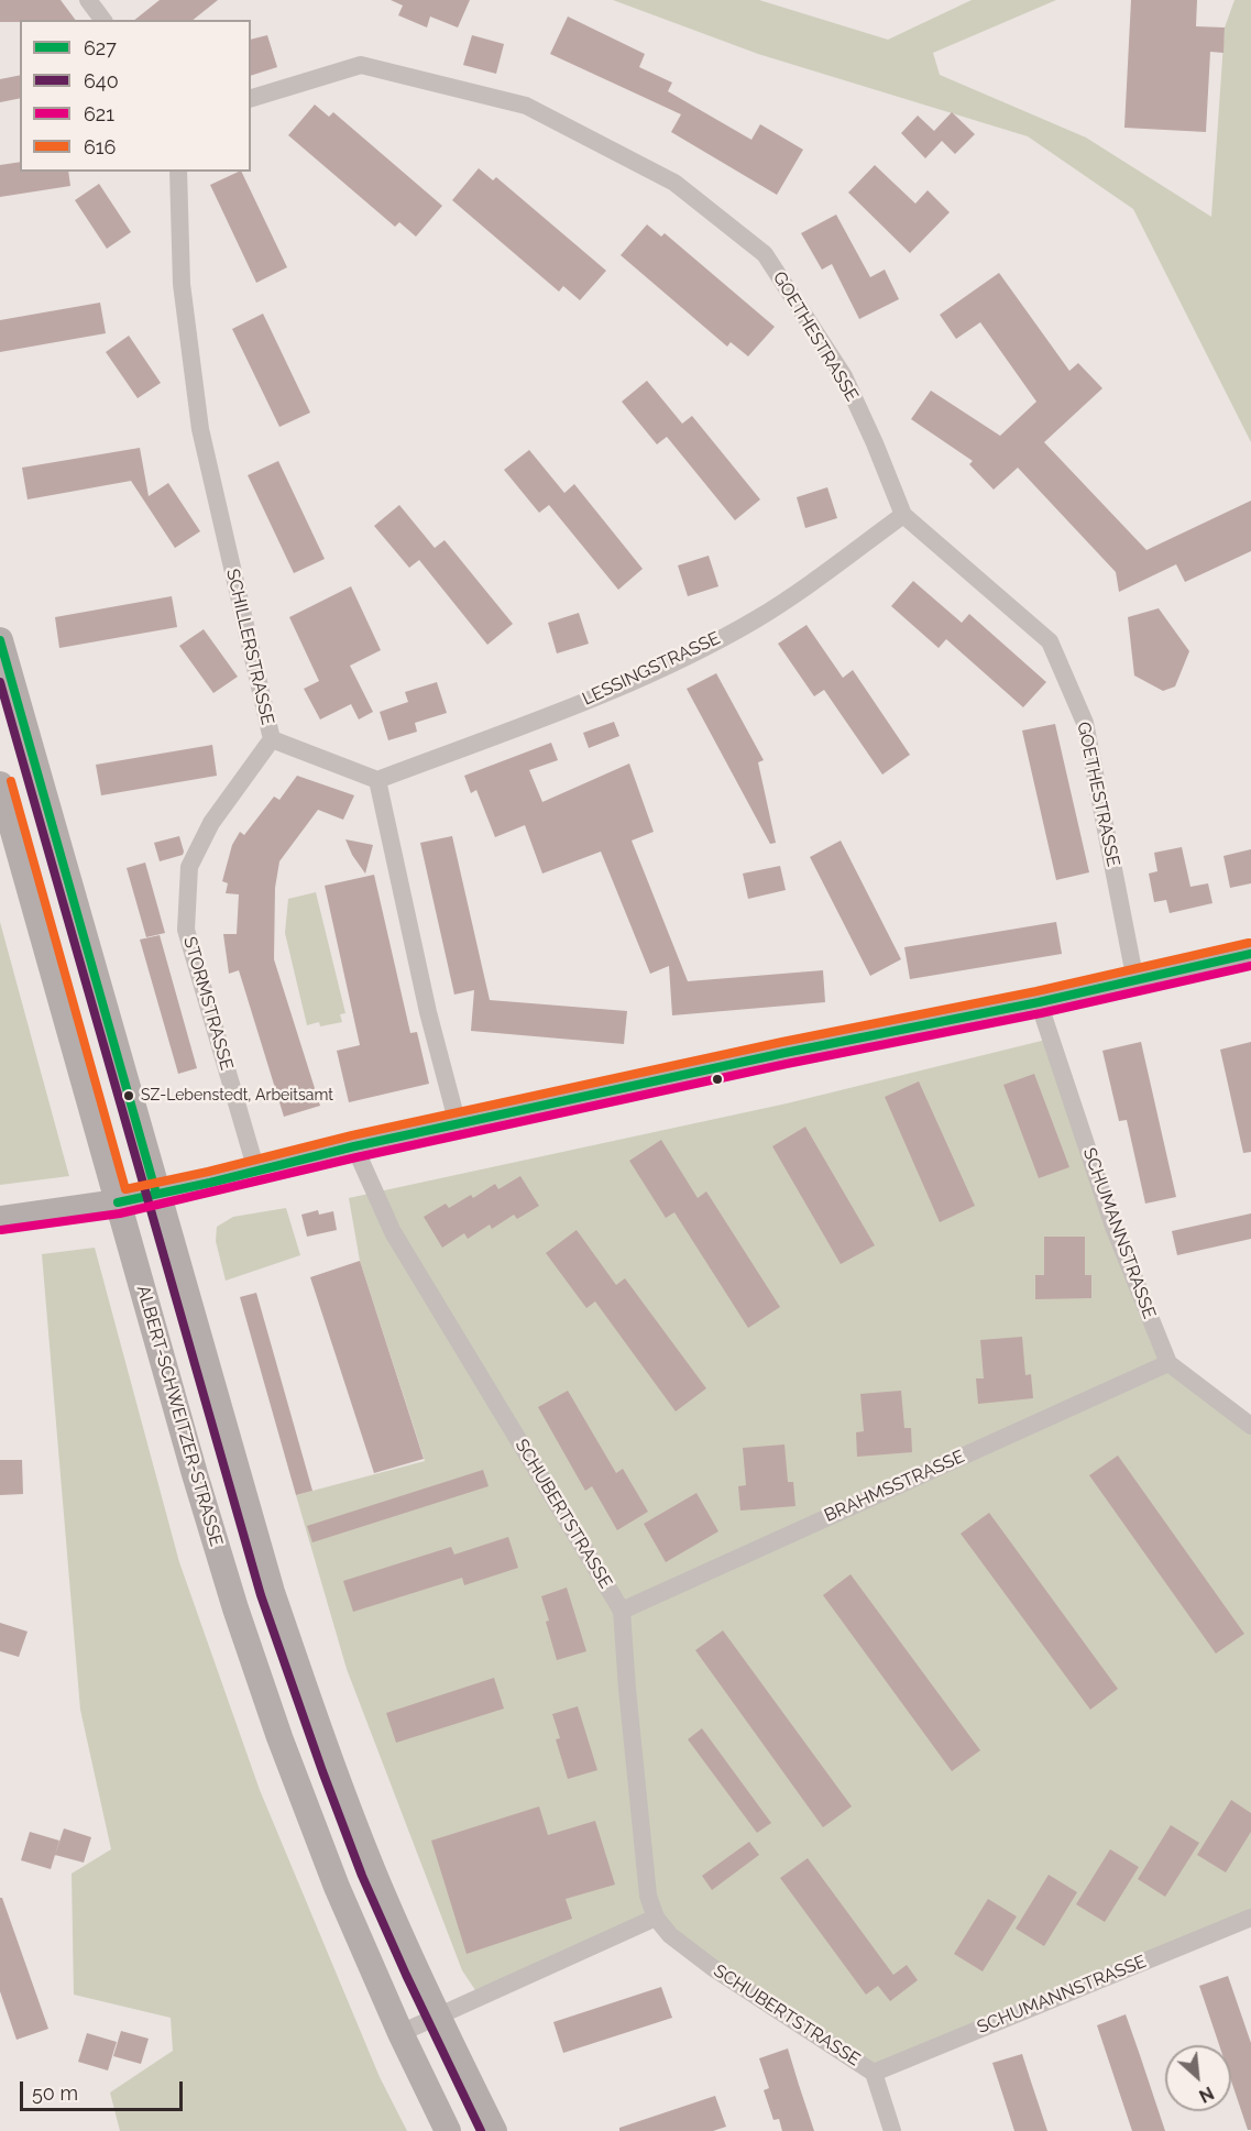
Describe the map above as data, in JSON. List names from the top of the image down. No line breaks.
{"streets":{"street":["GOETHESTRASSE","SCHILLERSTRASSE","LESSINGSTRASSE","STORMSTRASSE","SCHUMANNSTRASSE","ALBERT-SCHWEITZER-STRASSE","BRAHMSSTRASSE","SCHUBERTSTRASSE"]},"crossings":[["GOETHESTRASSE","LESSINGSTRASSE"],["SCHILLERSTRASSE","LESSINGSTRASSE"],["SCHILLERSTRASSE","STORMSTRASSE"],["SCHUMANNSTRASSE","BRAHMSSTRASSE"],["SCHUMANNSTRASSE","SCHUBERTSTRASSE"],["BRAHMSSTRASSE","SCHUBERTSTRASSE"]],"places":["SZ-Lebenstedt, Arbeitsamt"],"lines":["transit line 627","transit line 640","transit line 616","transit line 621"],"legend":["627","640","621","616"],"scale_bar":"50 m","north":"bottom right"}
